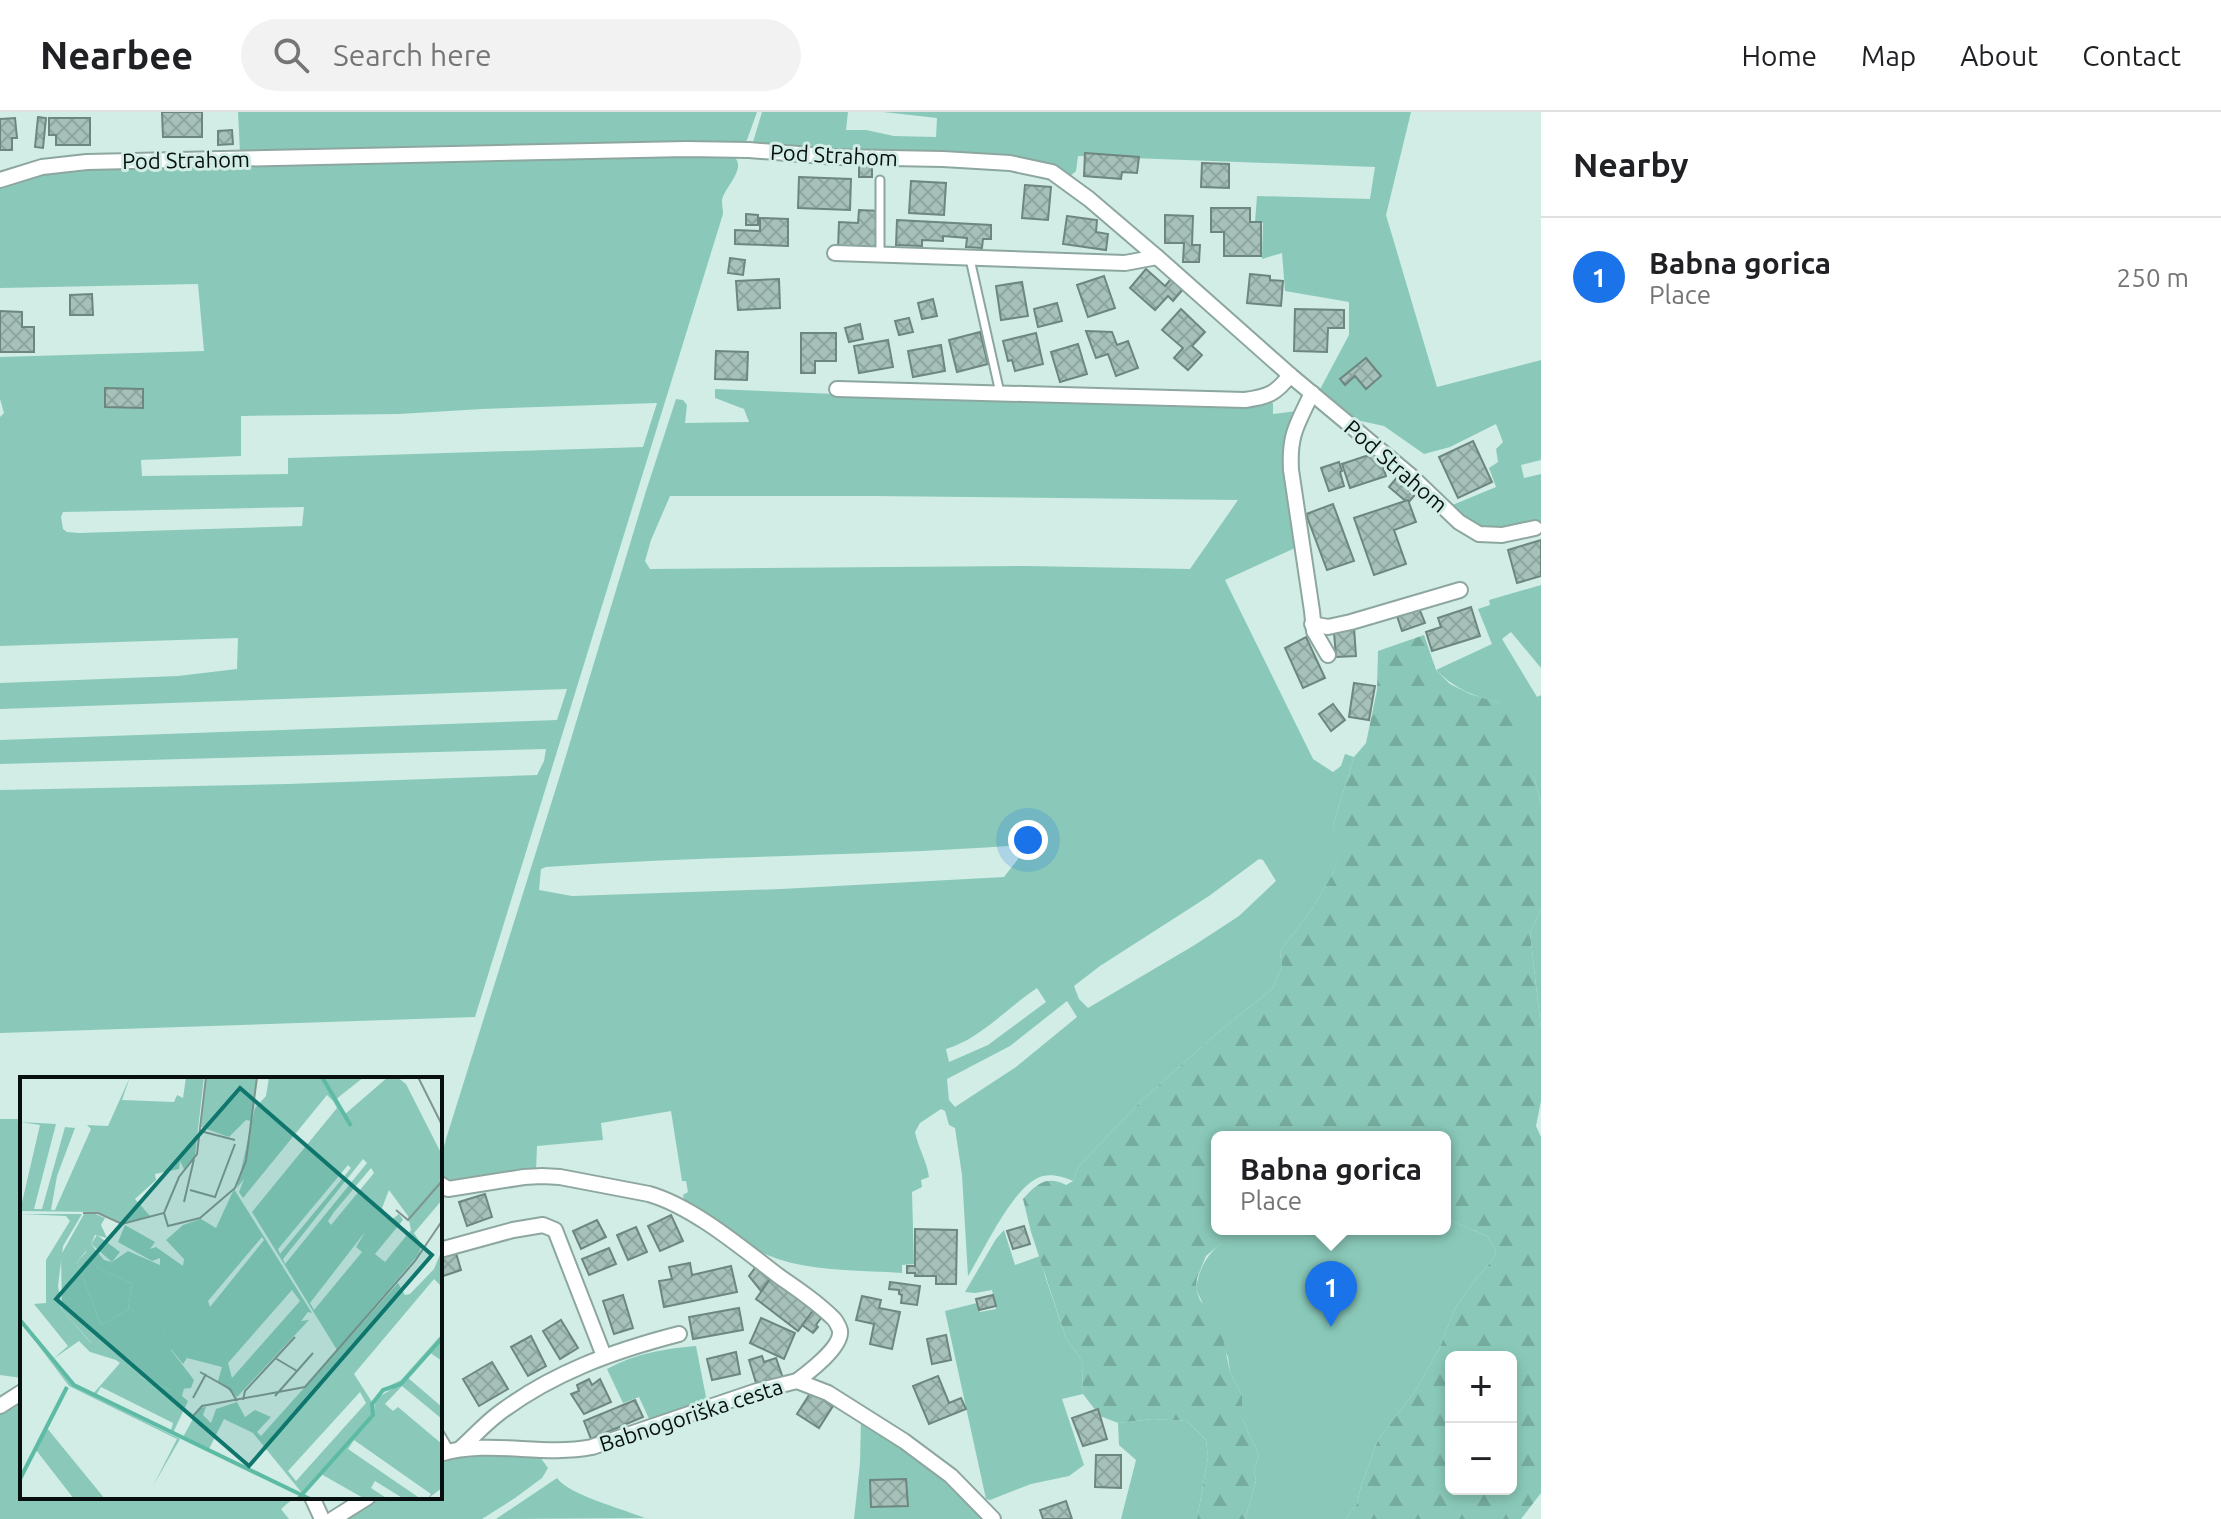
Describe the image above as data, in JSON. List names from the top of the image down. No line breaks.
{"streets":{"street":["Pod Strahom","Babnogoriška cesta"]},"page":{"header":"Nearbee","search":"Search here","nav":["Home","Map","About","Contact"],"heading":"Nearby","list":[{"mark":"1","name":"Babna gorica","note":"Place","value":"250 m"}],"popup":["Babna gorica","Place"],"pins":"1","map_buttons":["+","−"]}}
